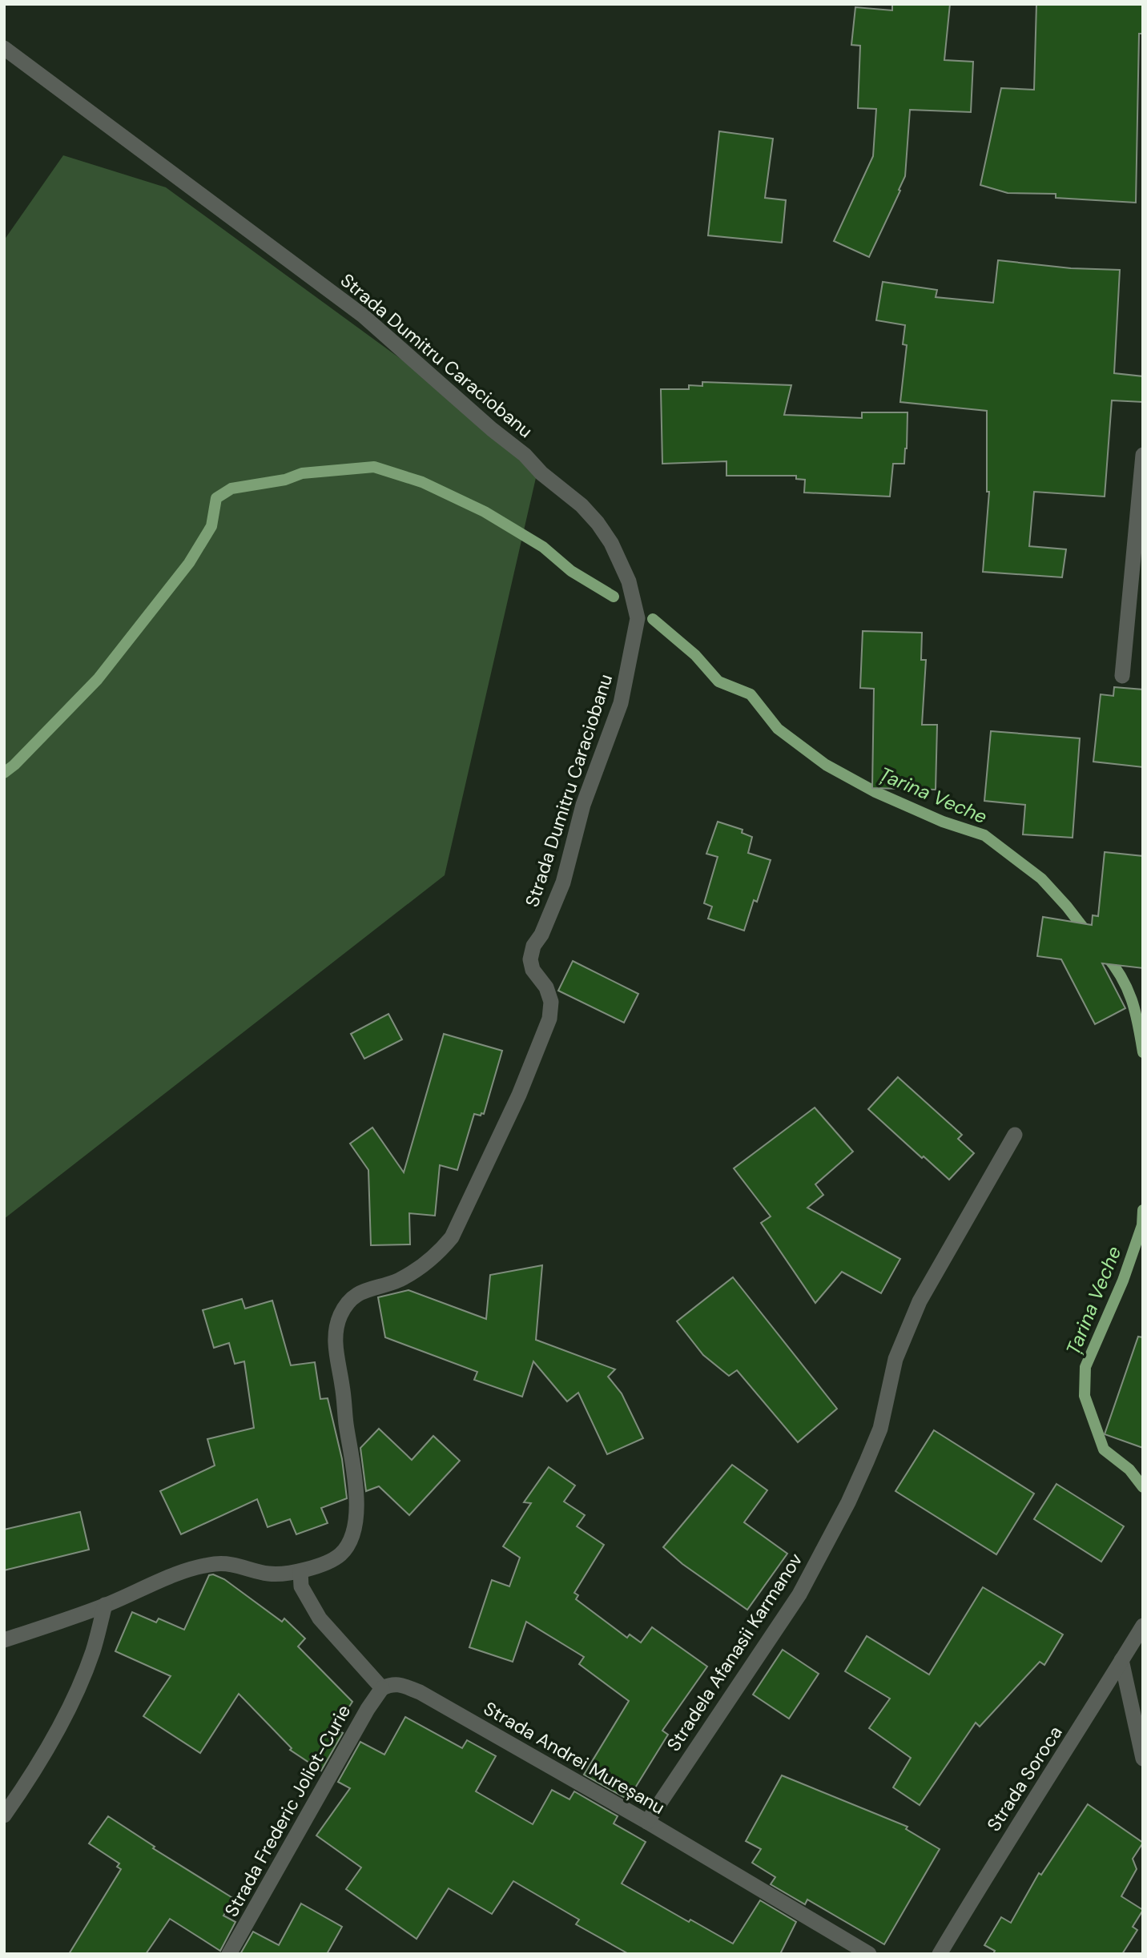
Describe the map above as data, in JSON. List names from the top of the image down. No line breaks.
{"streets":{"street":["Strada Dumitru Caraciobanu","Stradela Afanasii Karmanov","Strada Andrei Mureșanu","Strada Soroca","Strada Frederic Joliot-Curie"]},"crossings":[["Stradela Afanasii Karmanov","Strada Andrei Mureșanu"],["Strada Andrei Mureșanu","Strada Frederic Joliot-Curie"]],"water":["Țarina Veche"]}
